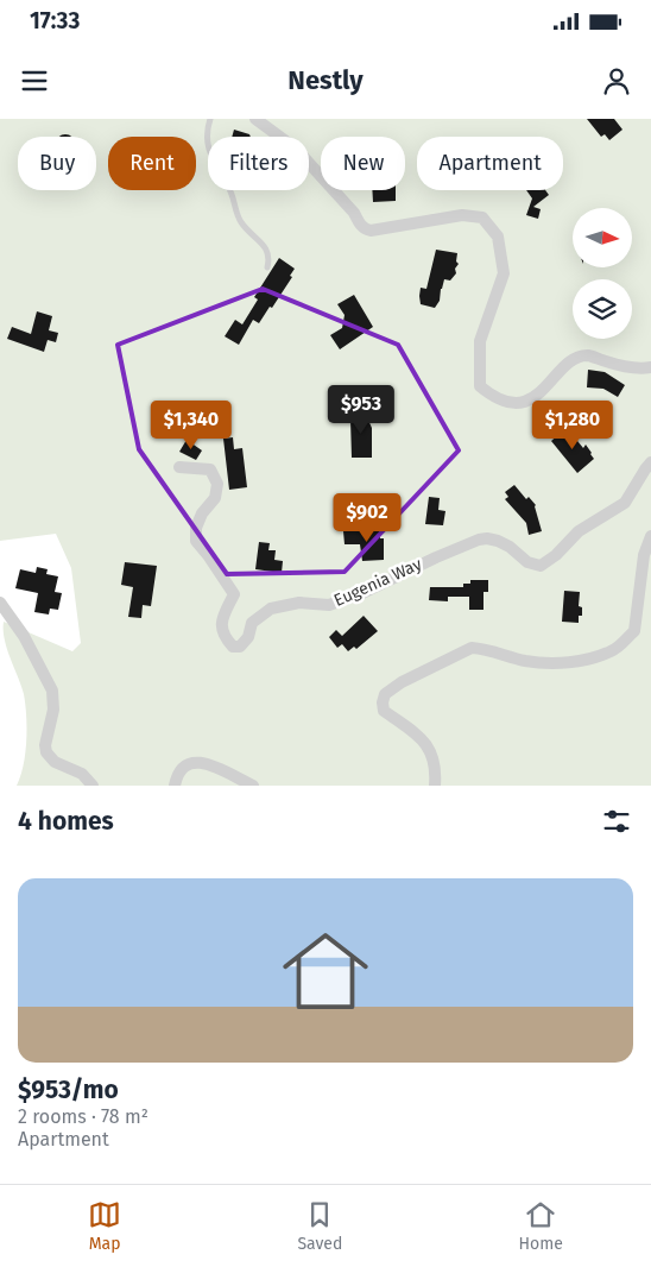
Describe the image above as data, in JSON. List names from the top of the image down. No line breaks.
{"streets":{"street":["Eugenia Way"]},"north":"right","page":{"status":"17:33","header":"Nestly","chip":["Buy","Rent","Filters","New","Apartment"],"price":["$953","$1,340","$1,280","$902"],"heading":"4 homes","list":[{"name":"$953/mo","note":"2 rooms · 78 m² · Apartment"}],"tabs":["Map","Saved","Home"]}}
